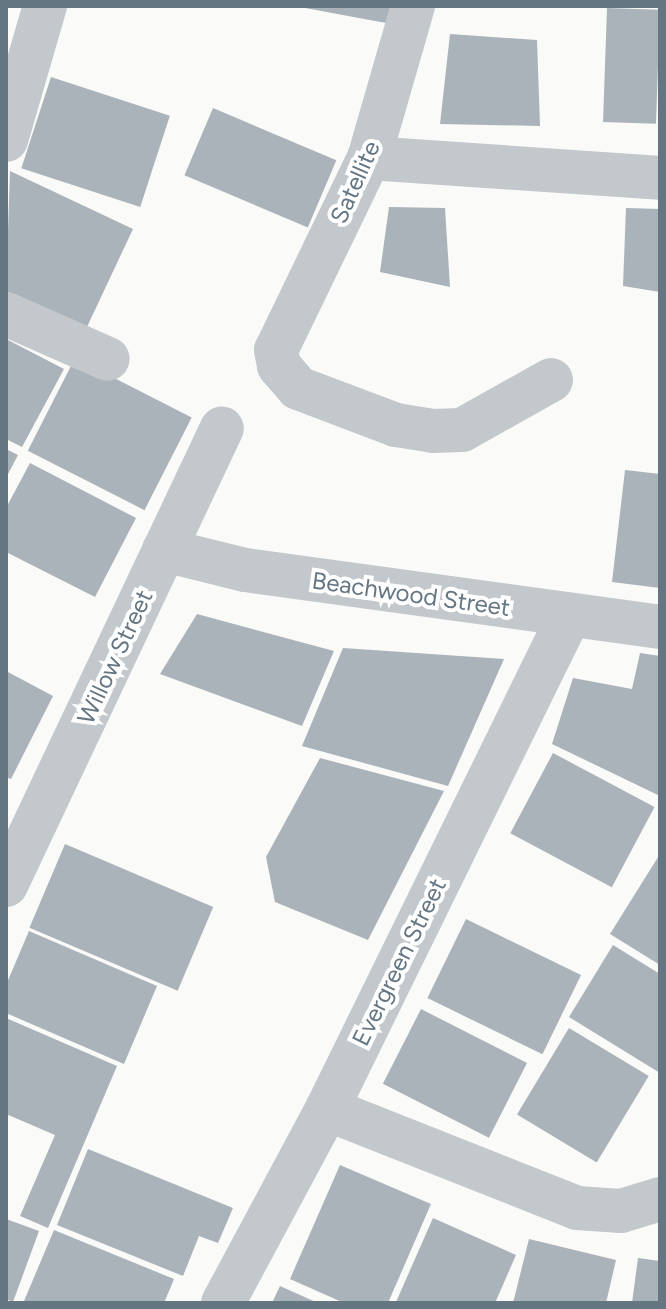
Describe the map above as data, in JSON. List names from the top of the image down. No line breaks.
{"streets":{"street":["Satellite","Beachwood Street","Willow Street","Evergreen Street"]},"crossings":[["Beachwood Street","Willow Street"],["Beachwood Street","Evergreen Street"]]}
